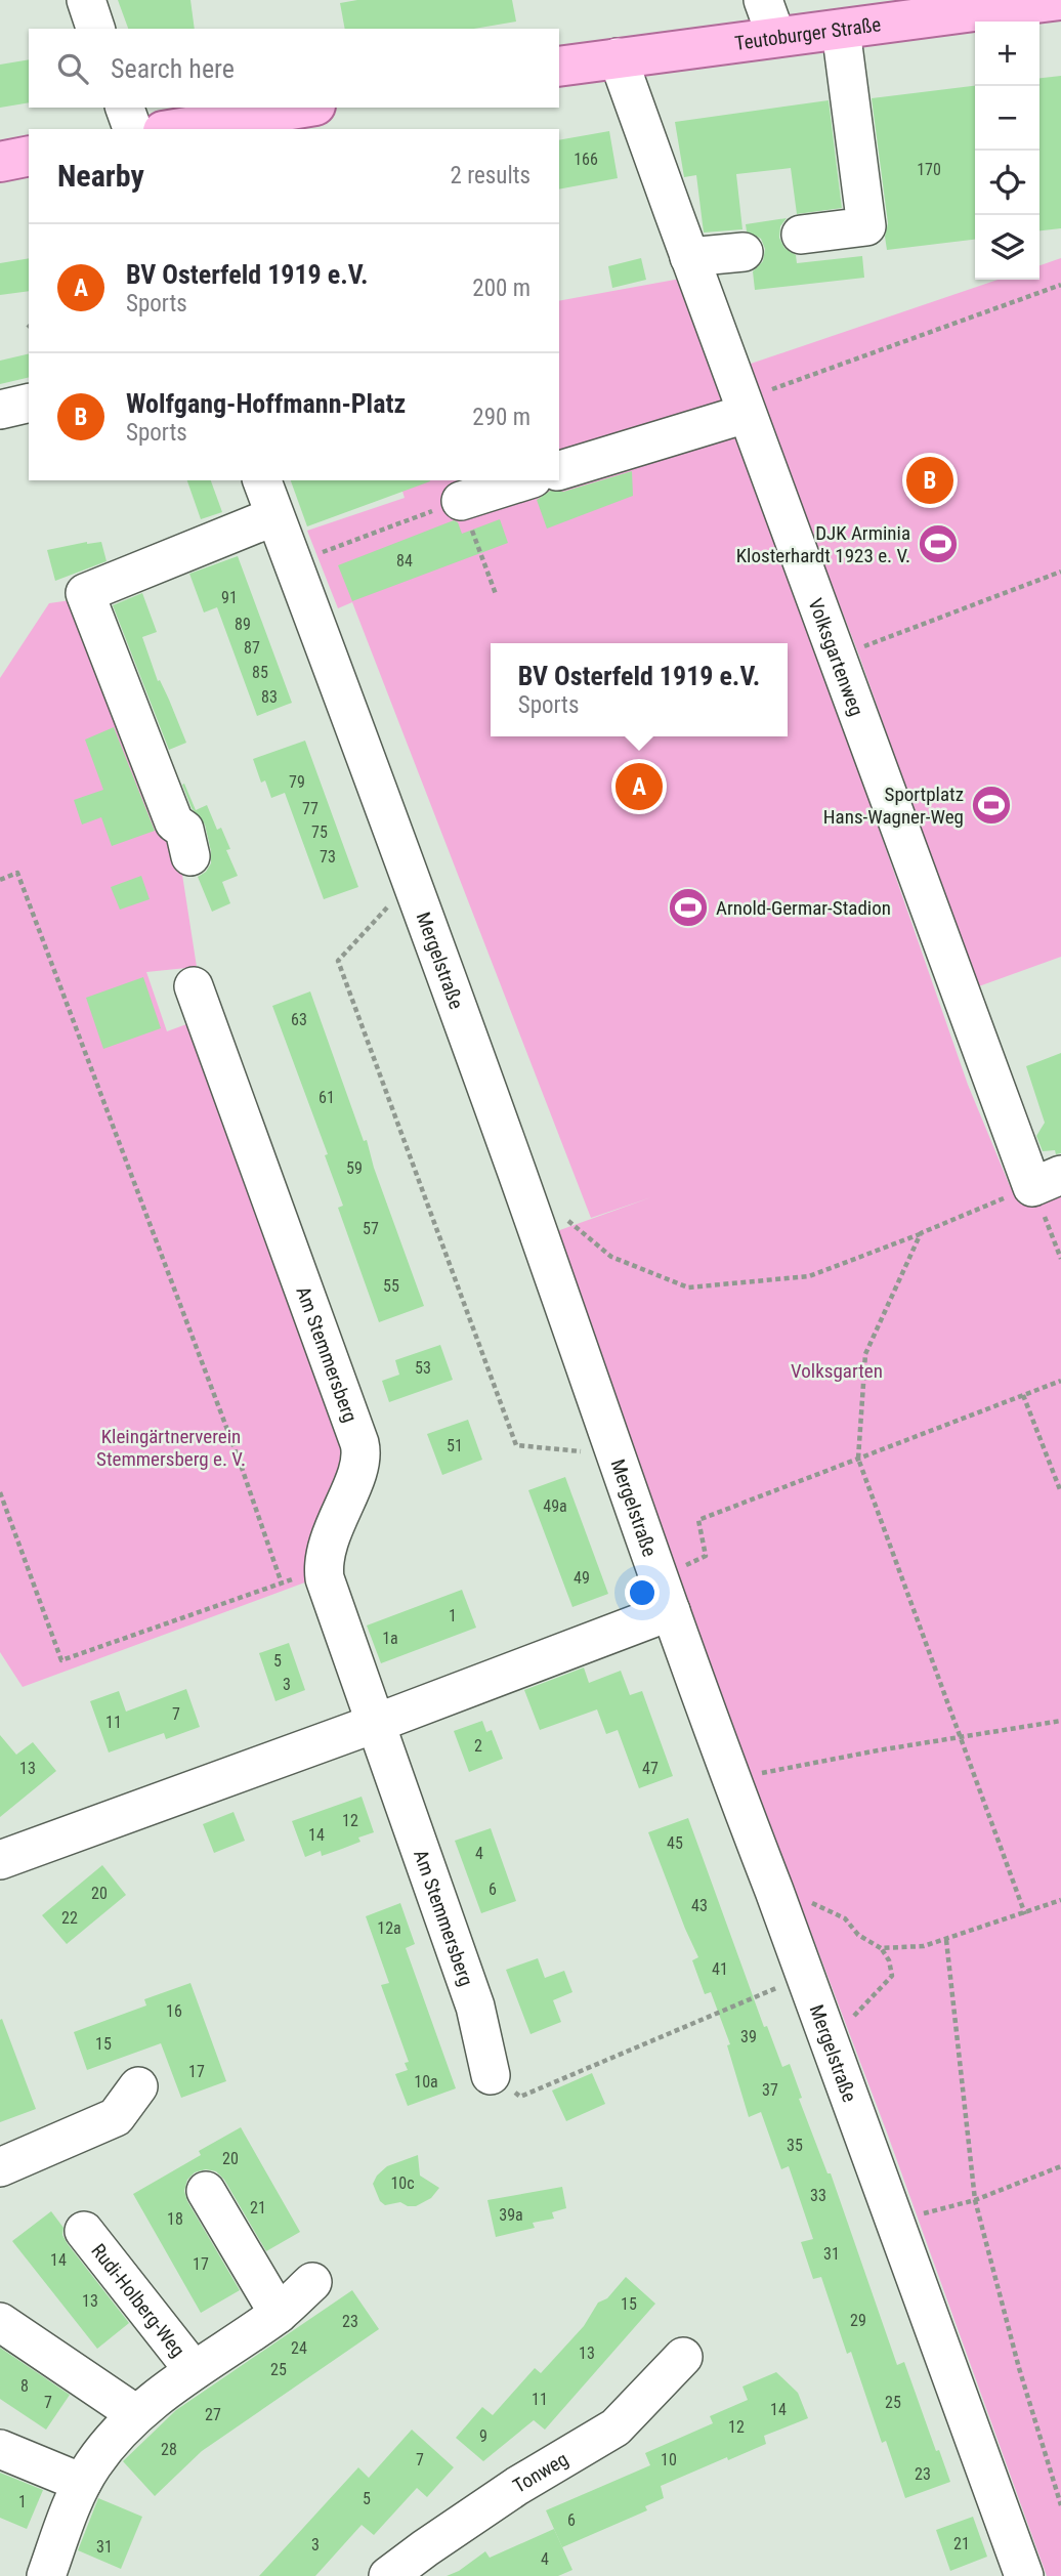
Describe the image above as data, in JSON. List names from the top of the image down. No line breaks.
{"streets":{"main road":["Teutoburger Straße"],"street":["Volksgartenweg","Mergelstraße","Am Stemmersberg","Rudi-Holberg-Weg","Tonweg"]},"crossings":[["Teutoburger Straße","Volksgartenweg"]],"parks":["Volksgarten","Kleingärtnerverein Stemmersberg e. V."],"places":{"sports":["DJK Arminia Klosterhardt 1923 e. V.","Sportplatz Hans-Wagner-Weg","Arnold-Germar-Stadion"]},"house_numbers":["166","170","84","91","89","87","85","83","79","77","75","73","63","61","59","57","55","53","51","49a","49","1","1a","5","3","7","11","2","13","47","12","14","45","4","6","20","43","22","12a","41","16","39","15","17","10a","37","35","20","10c","33","21","39a","18","31","14","17","13","15","29","23","24","13","25","8","11","7","25","14","27","12","9","28","7","10","23","5","1","6","21","3","31","4"],"page":{"map_buttons":["+","−"],"search":"Search here","heading":["Nearby","2 results"],"list":[{"mark":"A","name":"BV Osterfeld 1919 e.V.","note":"Sports","value":"200 m"},{"mark":"B","name":"Wolfgang-Hoffmann-Platz","note":"Sports","value":"290 m"}],"pins":["B","A"],"popup":["BV Osterfeld 1919 e.V.","Sports"]}}
